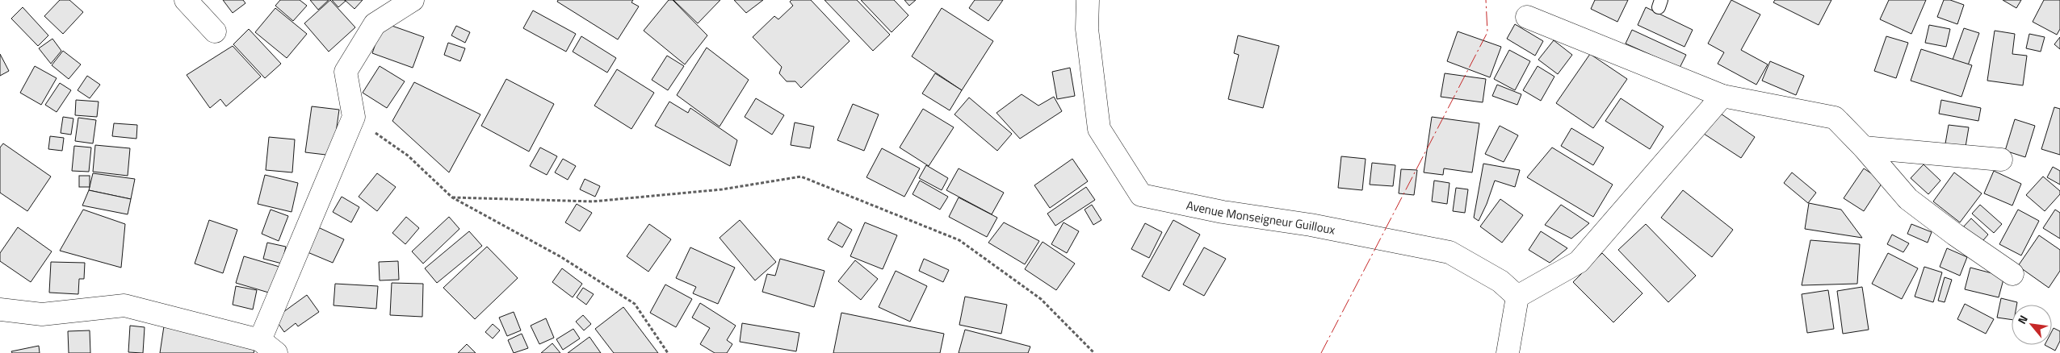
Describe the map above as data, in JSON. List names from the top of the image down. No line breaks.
{"streets":{"street":["Avenue Monseigneur Guilloux"]},"north":"top left"}
